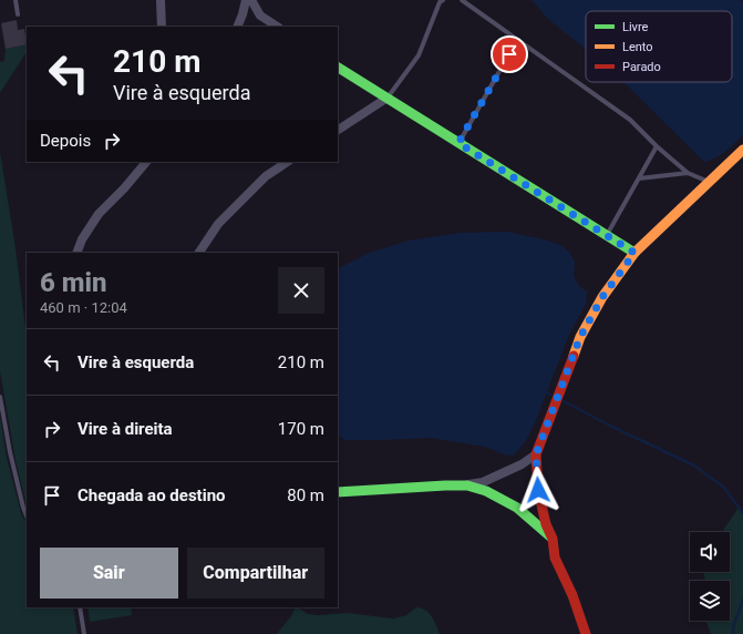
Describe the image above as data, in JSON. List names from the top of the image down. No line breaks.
{"legend":["Livre","Lento","Parado"],"page":{"turn":["210 m","Vire à esquerda"],"then":"Depois","heading":["6 min","460 m · 12:04"],"list":[{"name":"Vire à esquerda","value":"210 m"},{"name":"Vire à direita","value":"170 m"},{"name":"Chegada ao destino","value":"80 m"}],"buttons":["Sair","Compartilhar"]}}
